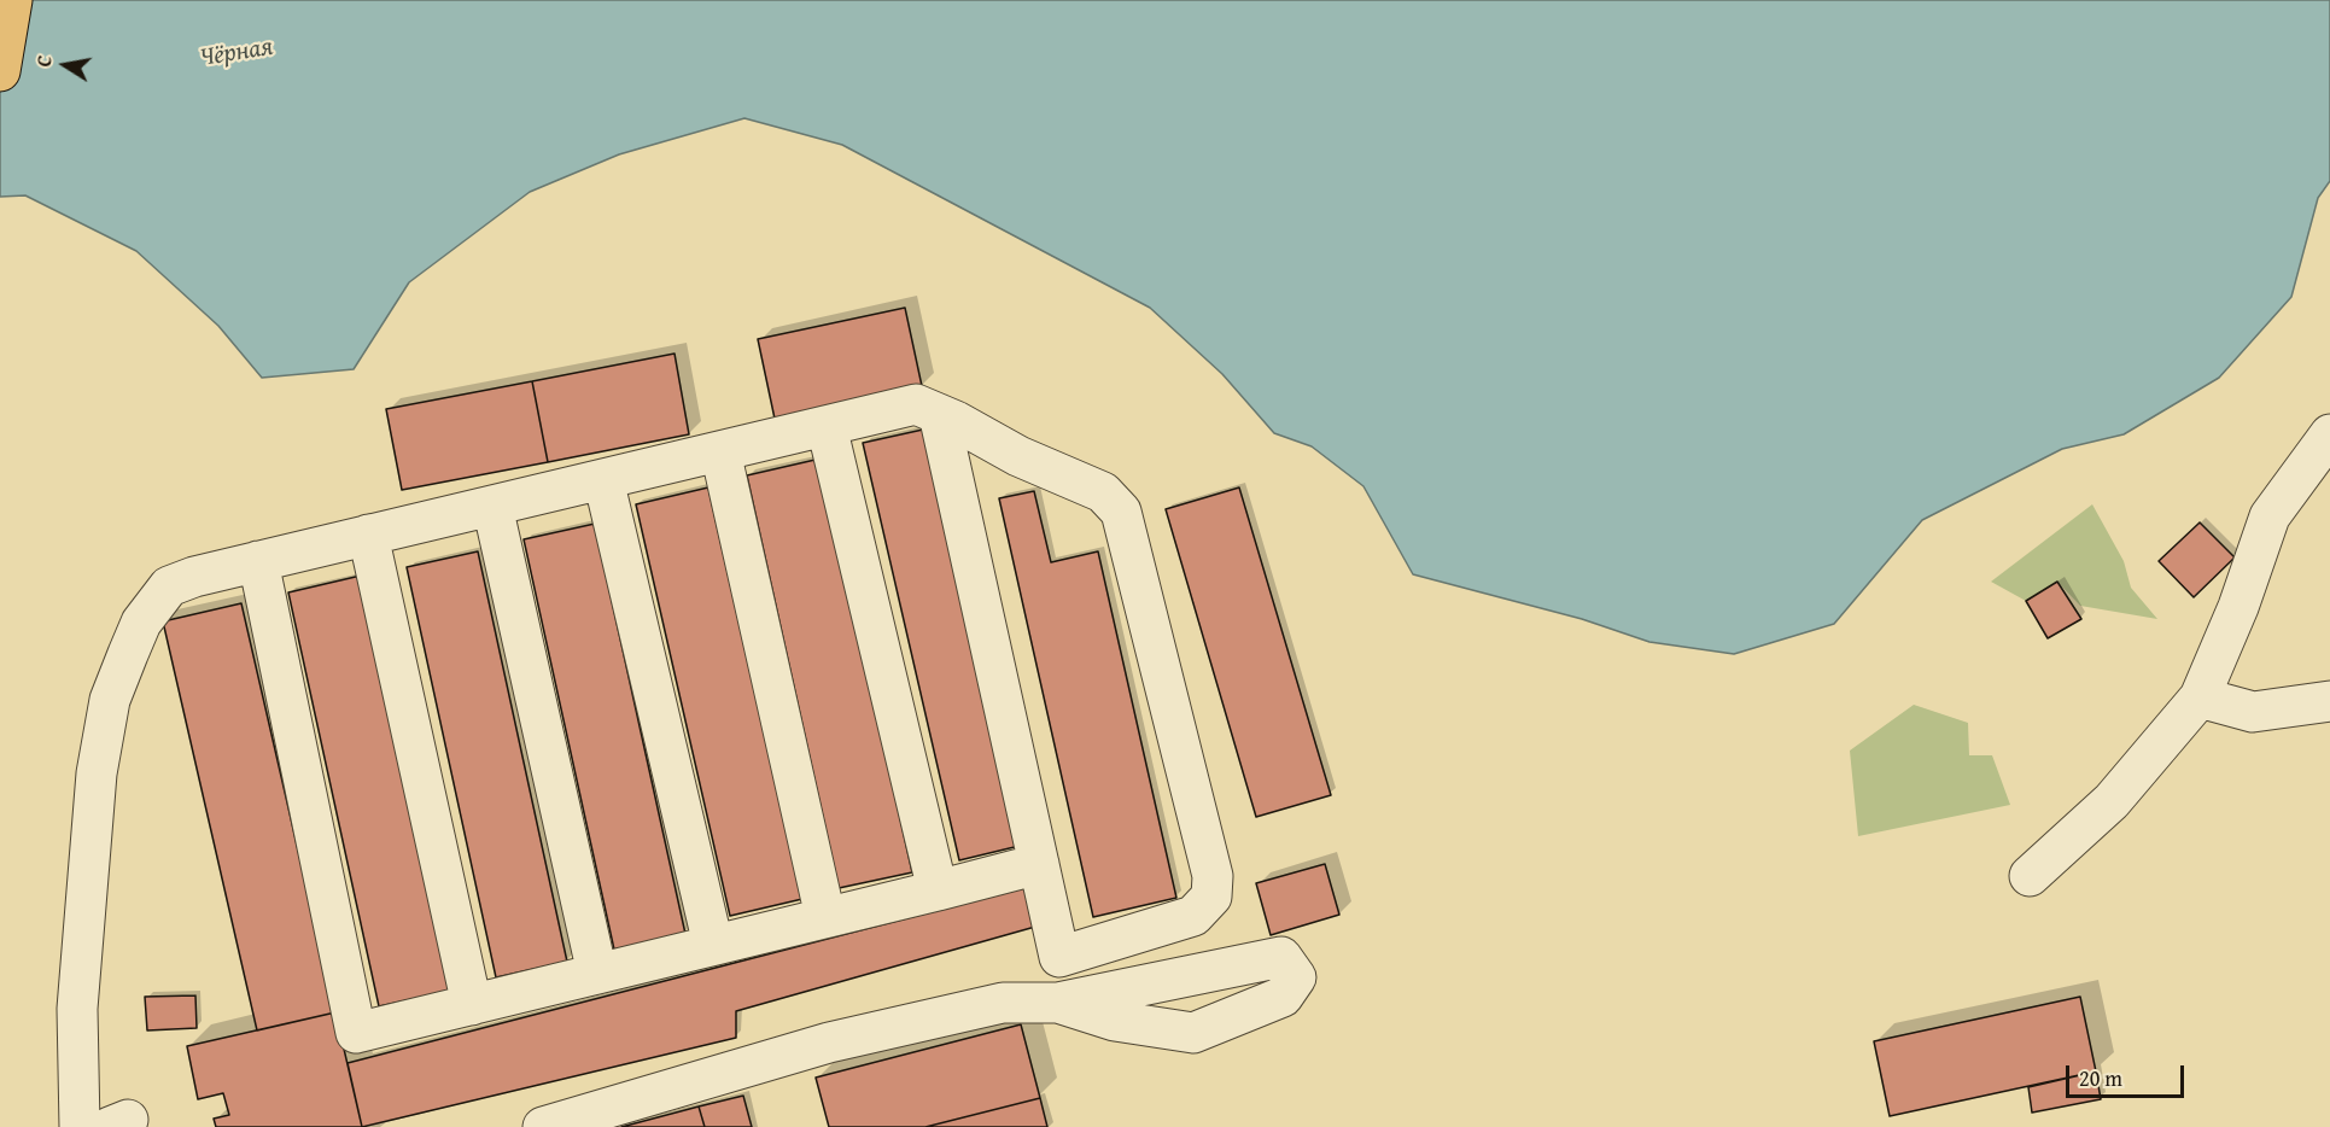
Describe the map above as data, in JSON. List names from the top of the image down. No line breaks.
{"water":["Чёрная"],"scale_bar":"20 m","north":"left"}
